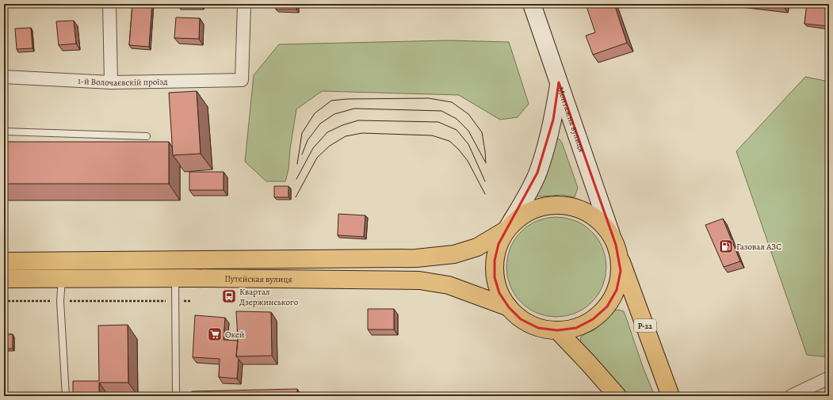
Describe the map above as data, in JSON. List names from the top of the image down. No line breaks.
{"streets":{"main road":["Путєйская вулиця","Р-22"],"street":["1-й Волочаєвскій проїзд","Монтажна вулиця"]},"places":{"fuel station":["Газовая АЗС"],"bus stop":["Квартал Дзержинського"],"supermarket":["Окей"]}}
